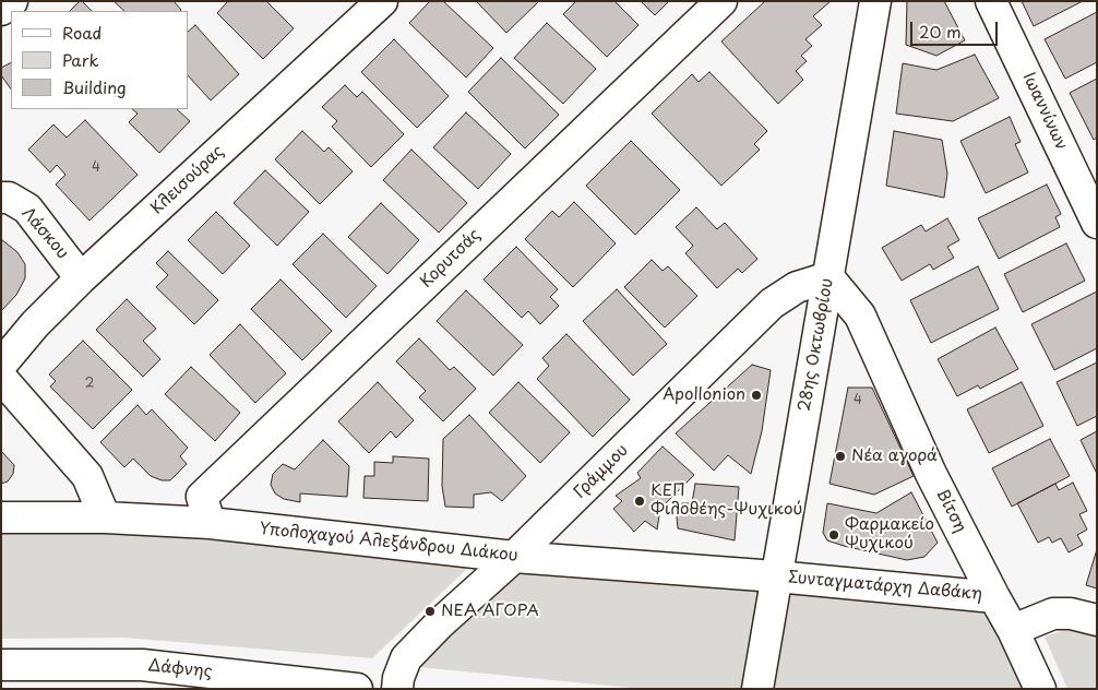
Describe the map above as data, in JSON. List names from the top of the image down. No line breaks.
{"streets":{"street":["Ιωαννίνων","Κλεισούρας","Λάσκου","Κορυτσάς","28ης Οκτωβρίου","Γράμμου","Βίτση","Υπολοχαγού Αλεξάνδρου Διάκου","Συνταγματάρχη Δαβάκη","Δάφνης"]},"crossings":[["Κλεισούρας","Λάσκου"],["Κορυτσάς","Υπολοχαγού Αλεξάνδρου Διάκου"],["28ης Οκτωβρίου","Γράμμου"],["28ης Οκτωβρίου","Βίτση"],["28ης Οκτωβρίου","Υπολοχαγού Αλεξάνδρου Διάκου"],["28ης Οκτωβρίου","Συνταγματάρχη Δαβάκη"],["Γράμμου","Βίτση"],["Γράμμου","Υπολοχαγού Αλεξάνδρου Διάκου"],["Βίτση","Συνταγματάρχη Δαβάκη"],["Υπολοχαγού Αλεξάνδρου Διάκου","Συνταγματάρχη Δαβάκη"]],"places":["Apollonion","Νέα αγορά","ΚΕΠ Φιλοθέης-Ψυχικού","Φαρμακείο Ψυχικού","ΝΕΑ ΑΓΟΡΑ"],"house_numbers":["4","2","4"],"legend":["Road","Park","Building"],"scale_bar":"20 m"}
